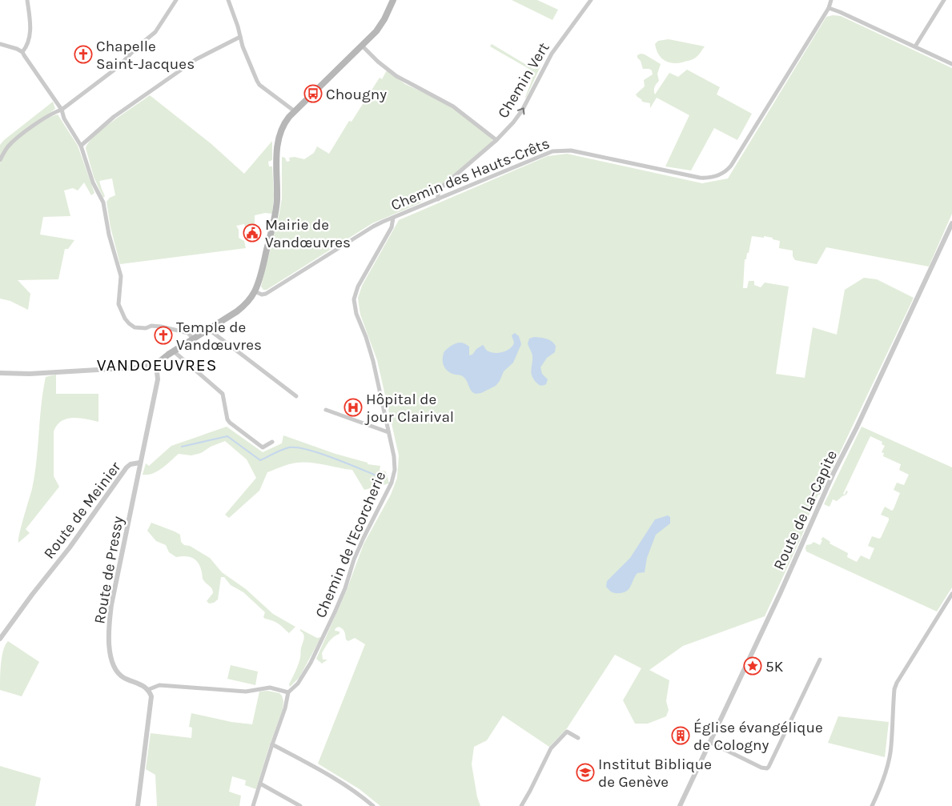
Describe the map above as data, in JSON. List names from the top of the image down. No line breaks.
{"streets":{"street":["Chemin Vert","Chemin des Hauts-Crêts","Route de Meinier","Route de La-Capite","Chemin de l'Ecorcherie","Route de Pressy"]},"crossings":[["Chemin Vert","Chemin des Hauts-Crêts"],["Chemin des Hauts-Crêts","Chemin de l'Ecorcherie"],["Route de Meinier","Route de Pressy"]],"one_way":["Chemin Vert"],"districts":["VANDOEUVRES"],"places":{"church":["Chapelle Saint-Jacques","Temple de Vandœuvres"],"bus stop":["Chougny"],"public building":["Mairie de Vandœuvres"],"hospital":["Hôpital de jour Clairival"],"place":["5K"],"building":["Église évangélique de Cologny"],"school or university":["Institut Biblique de Genève"]}}
